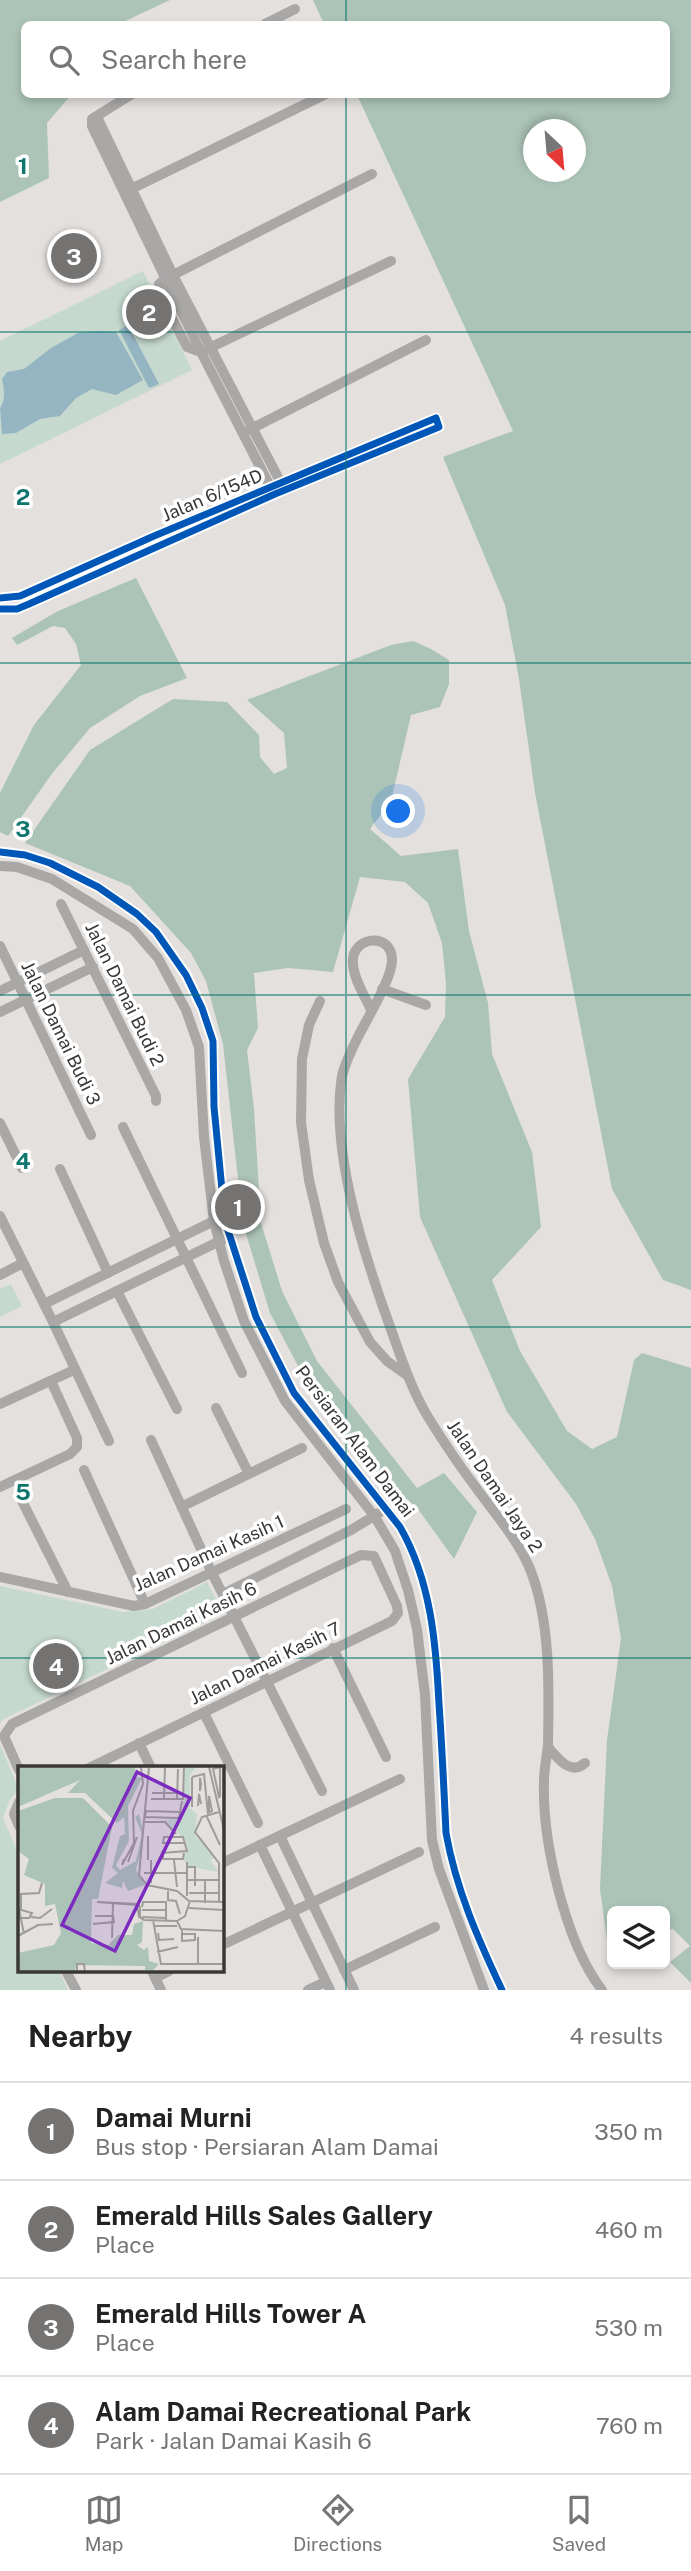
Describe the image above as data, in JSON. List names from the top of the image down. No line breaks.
{"streets":{"street":["Jalan 6/154D","Jalan Damai Budi 2","Jalan Damai Budi 3","Persiaran Alam Damai","Jalan Damai Jaya 2","Jalan Damai Kasih 1","Jalan Damai Kasih 6","Jalan Damai Kasih 7"]},"crossings":[["Jalan Damai Kasih 6","Jalan Damai Kasih 7"]],"north":"bottom right","page":{"search":"Search here","pins":["3","2","1","4"],"heading":["Nearby","4 results"],"list":[{"mark":"1","name":"Damai Murni","note":"Bus stop · Persiaran Alam Damai","value":"350 m"},{"mark":"2","name":"Emerald Hills Sales Gallery","note":"Place","value":"460 m"},{"mark":"3","name":"Emerald Hills Tower A","note":"Place","value":"530 m"},{"mark":"4","name":"Alam Damai Recreational Park","note":"Park · Jalan Damai Kasih 6","value":"760 m"}],"nav":["Map","Directions","Saved"]},"grid":{"rows":["1","2","3","4","5"]}}
